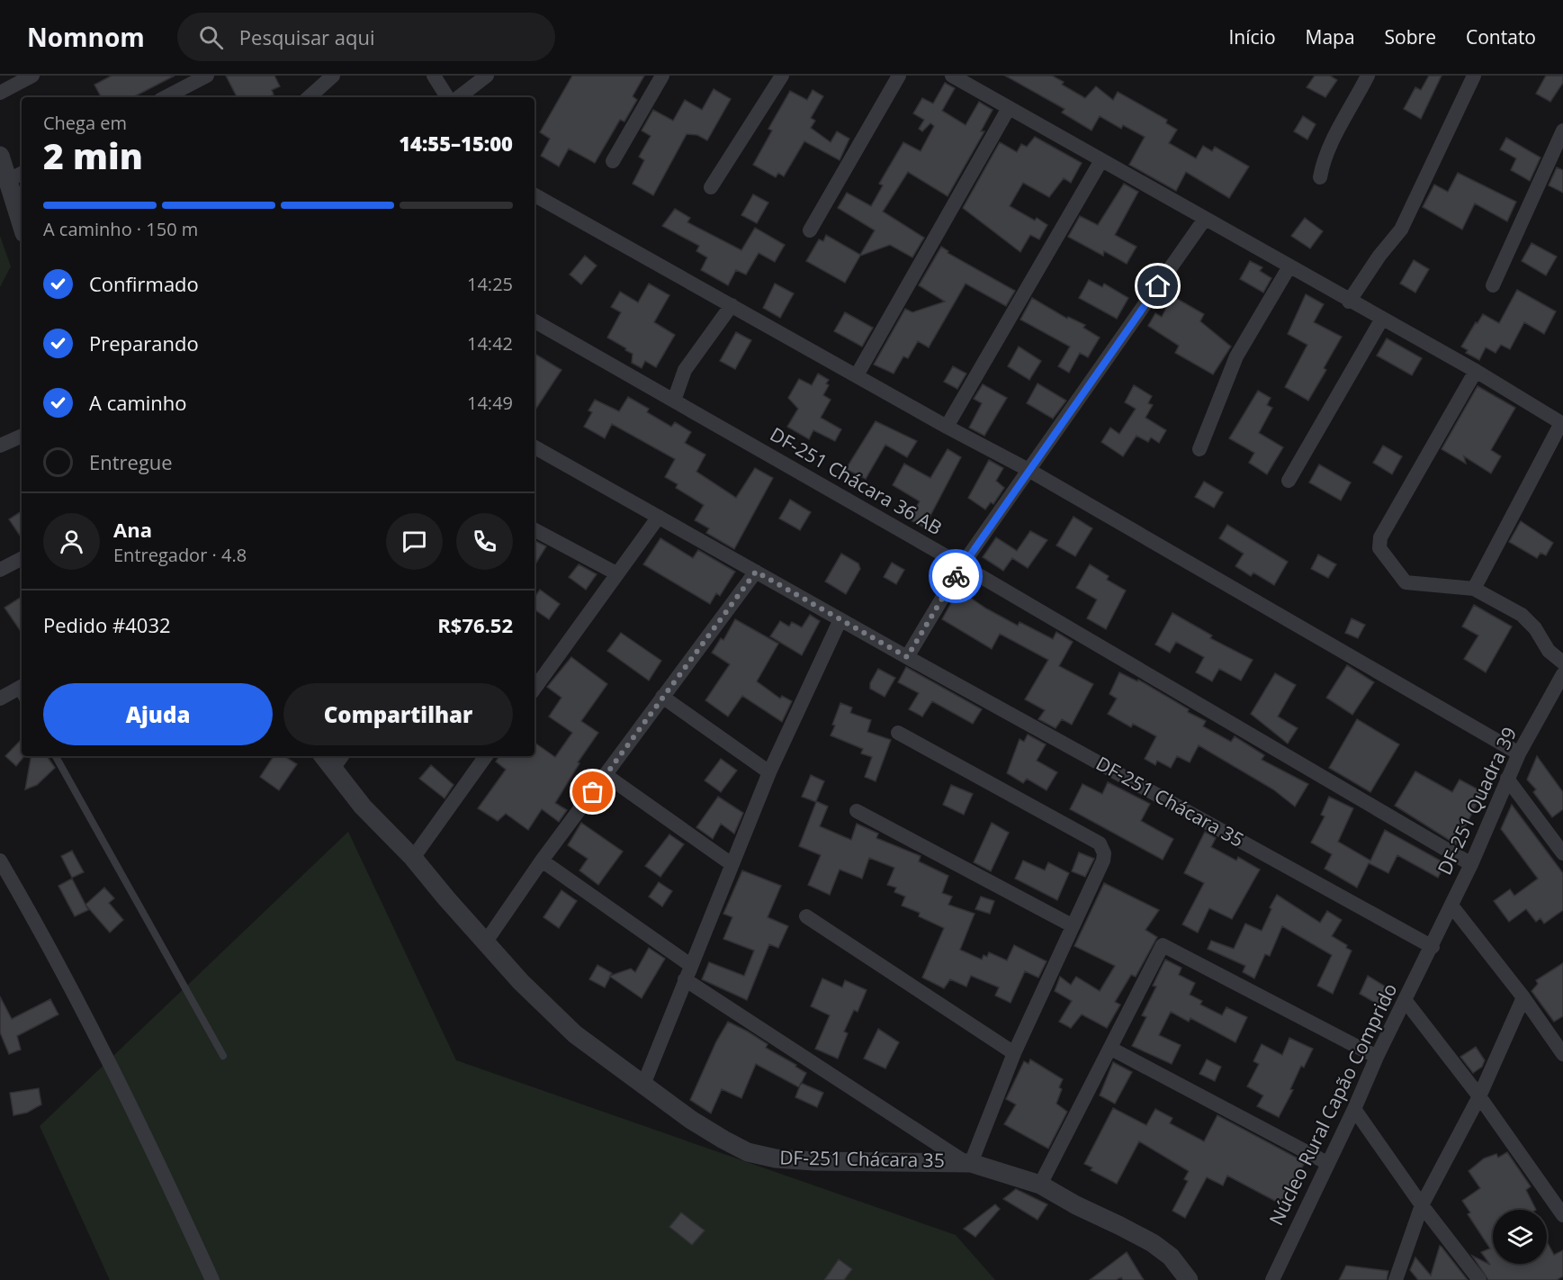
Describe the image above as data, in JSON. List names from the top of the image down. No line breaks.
{"streets":{"street":["DF-251 Chácara 36 AB","DF-251 Quadra 39","DF-251 Chácara 35","Núcleo Rural Capão Comprido"]},"crossings":[["DF-251 Quadra 39","DF-251 Chácara 35"],["DF-251 Quadra 39","Núcleo Rural Capão Comprido"],["DF-251 Chácara 35","Núcleo Rural Capão Comprido"]],"page":{"header":"Nomnom","search":"Pesquisar aqui","nav":["Início","Mapa","Sobre","Contato"],"heading":["2 min","Chega em","14:55–15:00"],"panel":["Ana","Entregador · 4.8","Pedido #4032","R$76.52"],"bar":"A caminho · 150 m","list":[["Confirmado","14:25"],["Preparando","14:42"],["A caminho","14:49"],"Entregue"],"buttons":["Ajuda","Compartilhar"]}}
